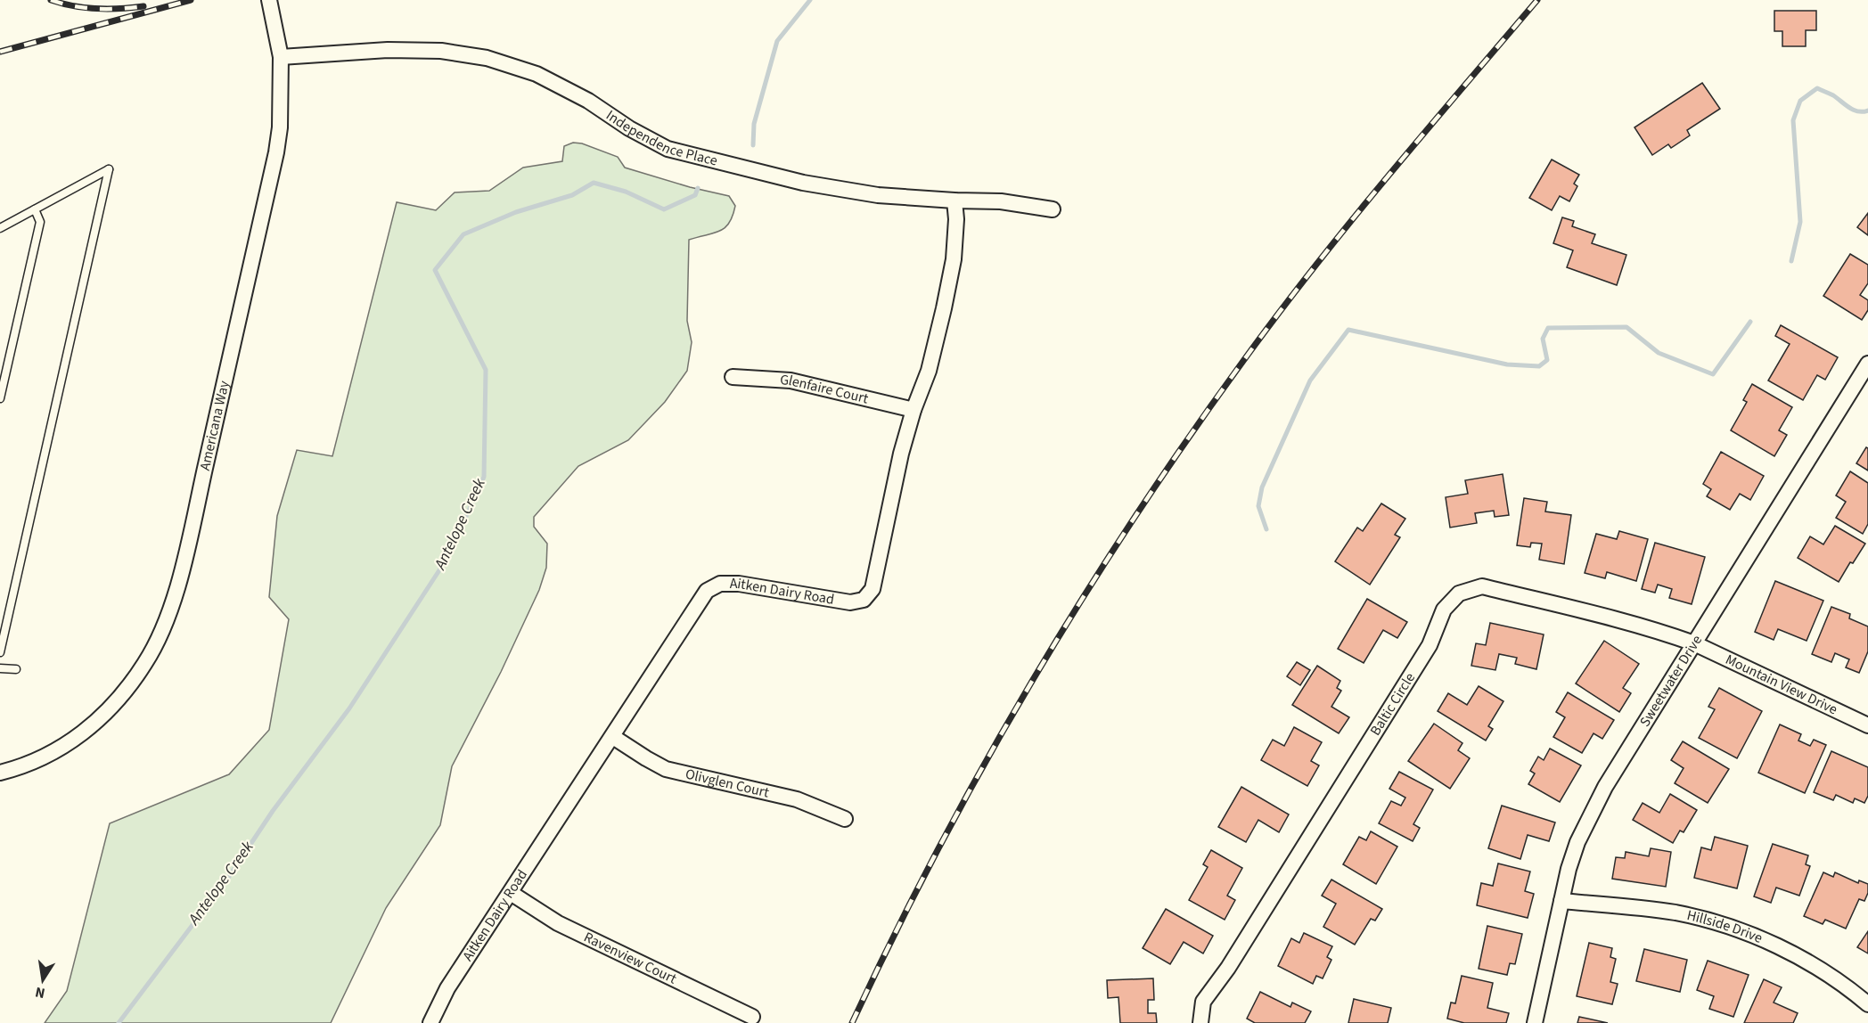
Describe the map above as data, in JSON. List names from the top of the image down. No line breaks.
{"streets":{"street":["Independence Place","Glenfaire Court","Americana Way","Aitken Dairy Road","Sweetwater Drive","Mountain View Drive","Baltic Circle","Olivglen Court","Hillside Drive","Ravenview Court"]},"crossings":[["Independence Place","Americana Way"],["Independence Place","Aitken Dairy Road"],["Glenfaire Court","Aitken Dairy Road"],["Aitken Dairy Road","Olivglen Court"],["Aitken Dairy Road","Ravenview Court"],["Sweetwater Drive","Mountain View Drive"],["Sweetwater Drive","Baltic Circle"],["Sweetwater Drive","Hillside Drive"],["Mountain View Drive","Baltic Circle"]],"water":["Antelope Creek"],"north":"bottom"}
